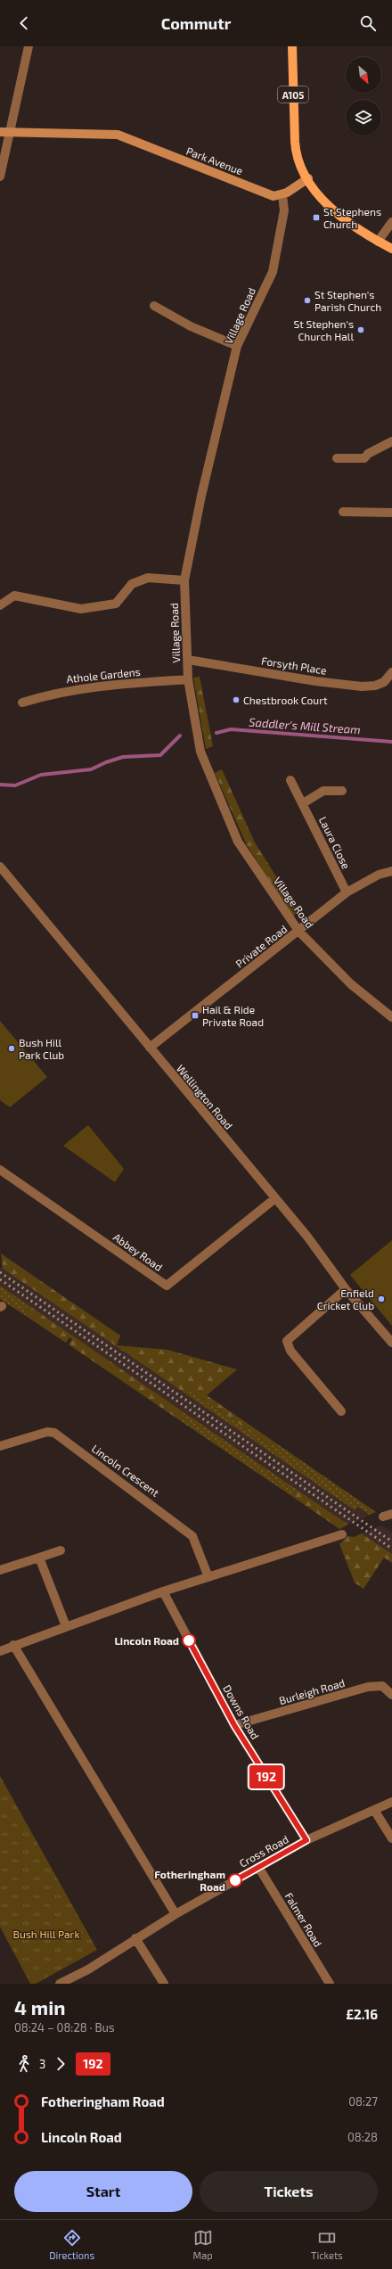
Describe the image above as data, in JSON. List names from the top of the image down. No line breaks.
{"streets":{"main road":["A105"],"street":["Park Avenue","Village Road","Forsyth Place","Athole Gardens","Laura Close","Private Road","Wellington Road","Abbey Road","Lincoln Crescent","Burleigh Road","Downs Road","Cross Road","Falmer Road"]},"crossings":[["Park Avenue","Village Road"],["Village Road","Forsyth Place"],["Village Road","Athole Gardens"],["Village Road","Private Road"],["Laura Close","Private Road"],["Private Road","Wellington Road"],["Wellington Road","Abbey Road"],["Burleigh Road","Downs Road"],["Downs Road","Cross Road"],["Cross Road","Falmer Road"]],"water":["Saddler's Mill Stream"],"parks":["Bush Hill Park"],"places":{"transit":["St Stephens Church","Hail & Ride Private Road"],"other":["St Stephen's Parish Church","St Stephen's Church Hall","Chestbrook Court","Bush Hill Park Club","Enfield Cricket Club","Lincoln Road","Fotheringham Road"]},"lines":["bus line 192"],"north":"bottom right","page":{"header":"Commutr","on_map":"192","heading":["4 min","08:24 – 08:28 · Bus","£2.16"],"legs":["3","192"],"list":[{"name":"Fotheringham Road","value":"08:27"},{"name":"Lincoln Road","value":"08:28"}],"buttons":["Start","Tickets"],"tabs":["Directions","Map","Tickets"]}}
